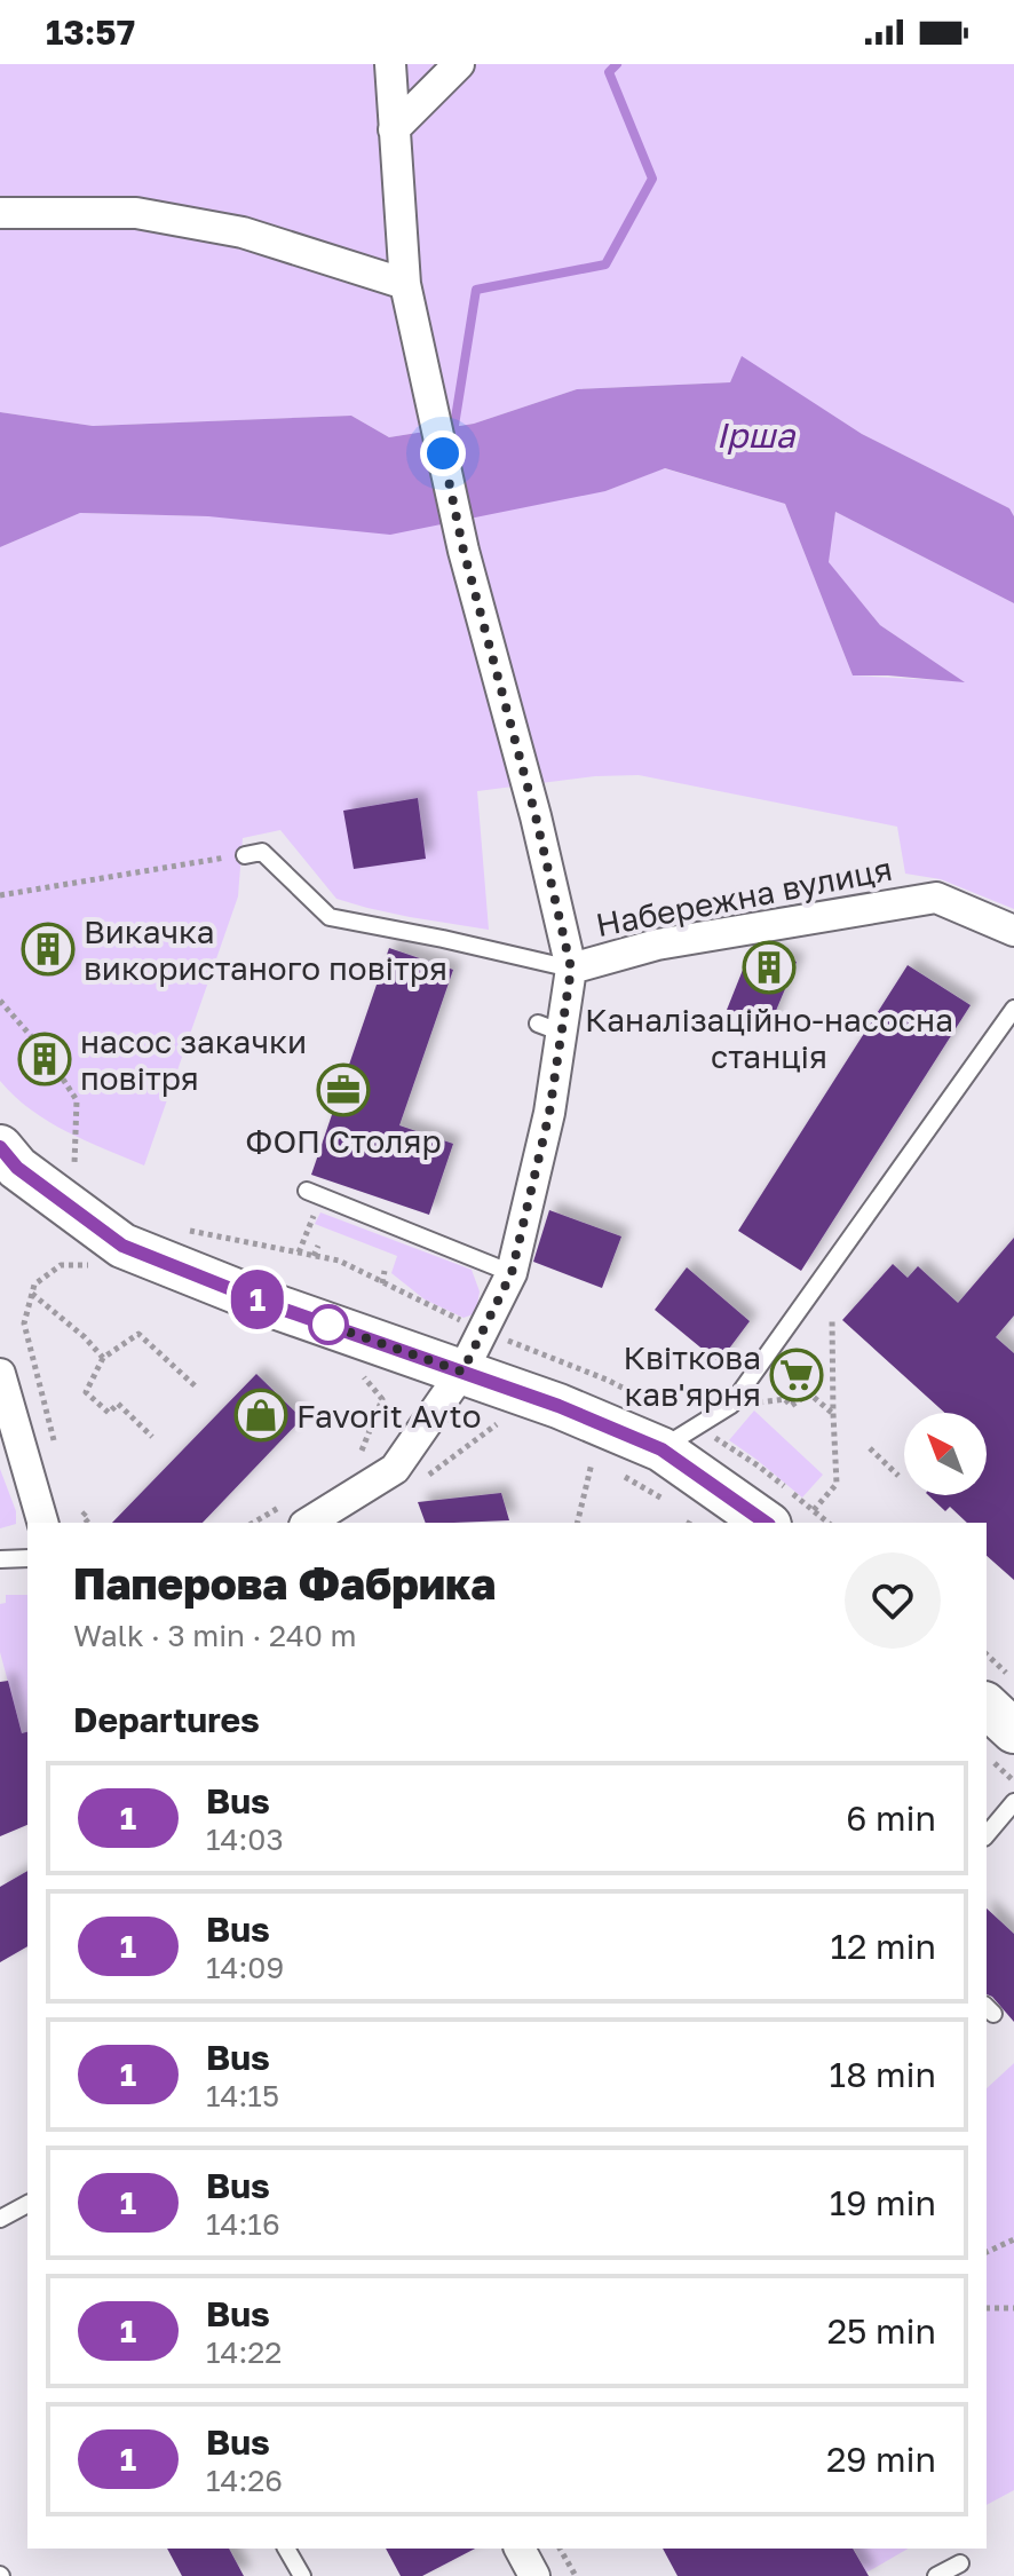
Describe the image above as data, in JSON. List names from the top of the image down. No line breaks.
{"streets":{"street":["Набережна вулиця"]},"water":["Ірша"],"places":{"building":["Викачка використаного повітря","Каналізаційно-насосна станція","насос закачки повітря"],"office":["ФОП Столяр"],"supermarket":["Квіткова кав'ярня"],"shop":["Favorit Avto"]},"lines":["bus line 1"],"north":"top left","page":{"status":"13:57","on_map":"1","heading":[["Паперова Фабрика","Walk · 3 min · 240 m"],"Departures"],"list":[{"mark":"1","name":"Bus","note":"14:03","value":"6 min"},{"mark":"1","name":"Bus","note":"14:09","value":"12 min"},{"mark":"1","name":"Bus","note":"14:15","value":"18 min"},{"mark":"1","name":"Bus","note":"14:16","value":"19 min"},{"mark":"1","name":"Bus","note":"14:22","value":"25 min"},{"mark":"1","name":"Bus","note":"14:26","value":"29 min"}]}}
